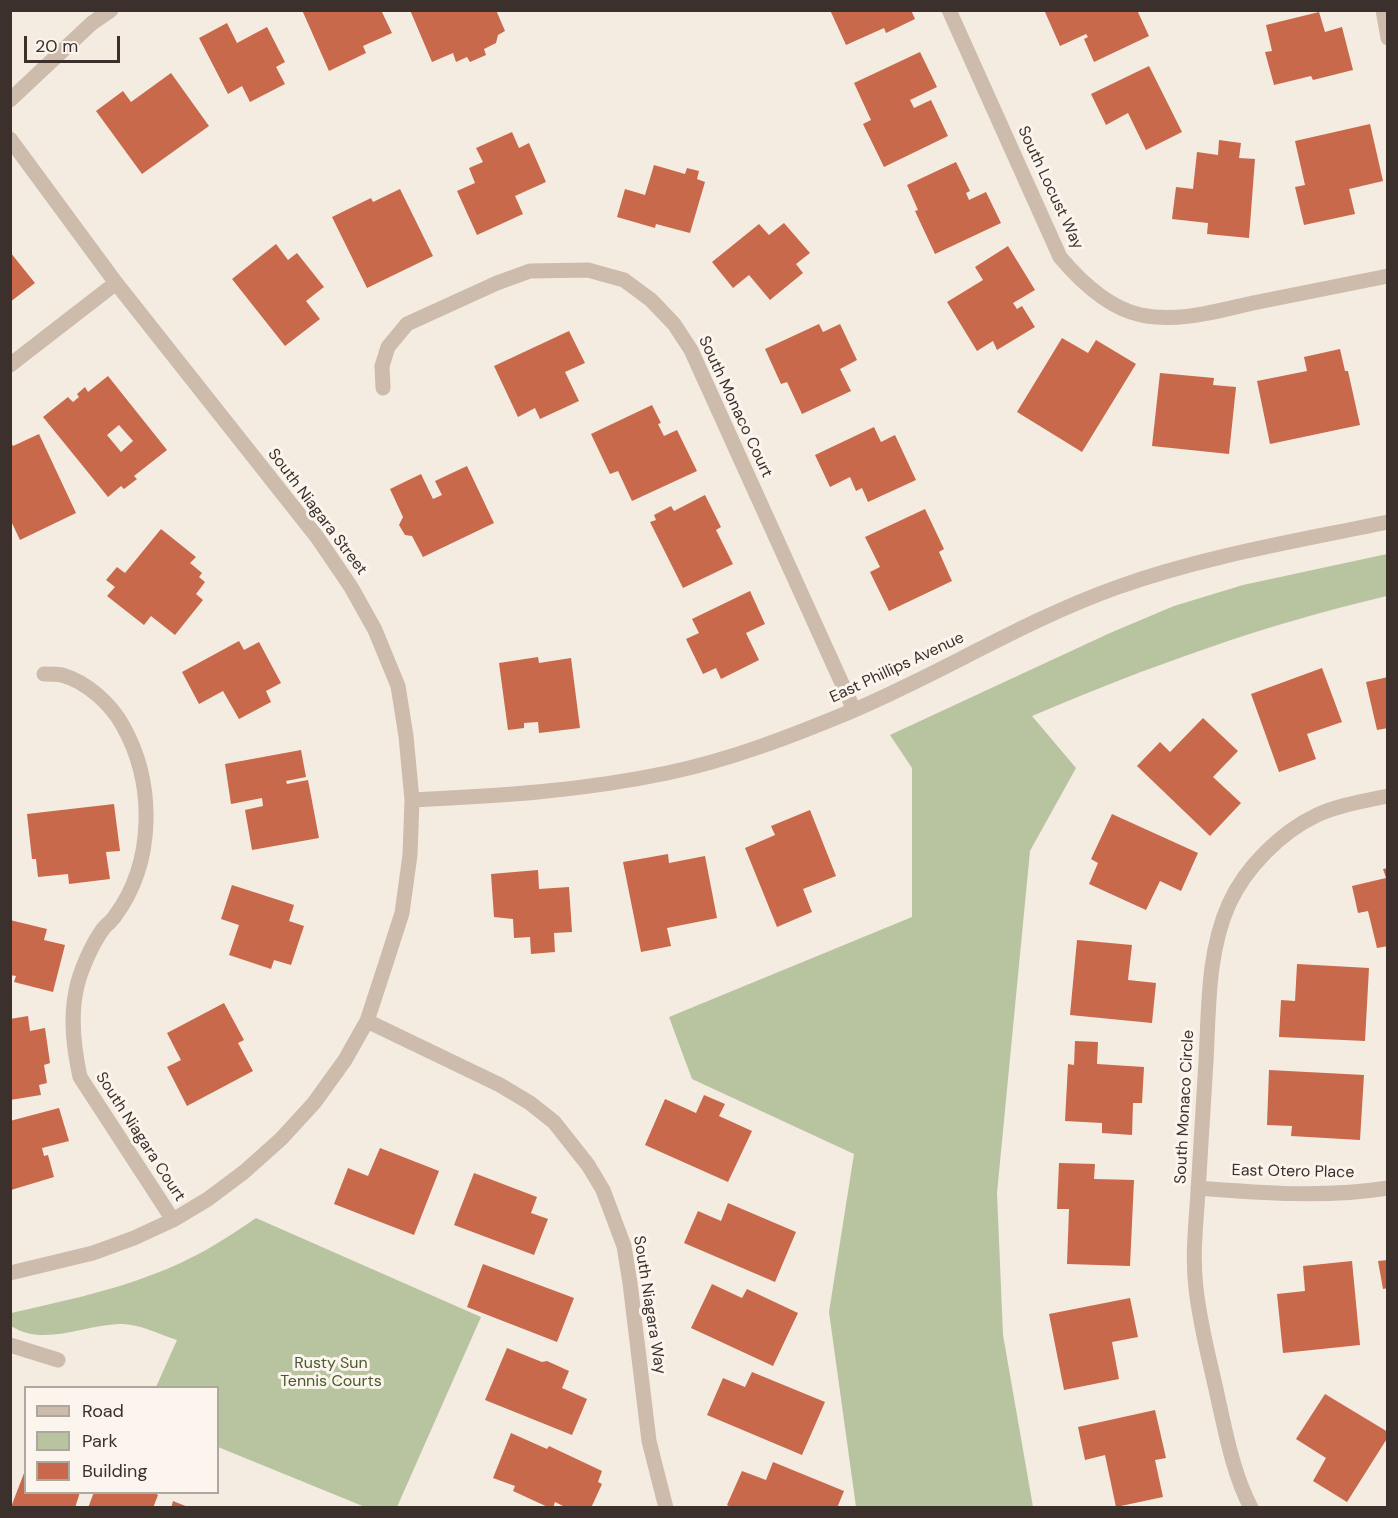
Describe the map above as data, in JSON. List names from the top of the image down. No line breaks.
{"streets":{"street":["South Locust Way","South Monaco Court","South Niagara Street","East Phillips Avenue","South Monaco Circle","South Niagara Court","East Otero Place","South Niagara Way"]},"crossings":[["South Monaco Court","East Phillips Avenue"],["South Niagara Street","East Phillips Avenue"],["South Niagara Street","South Niagara Court"],["South Niagara Street","South Niagara Way"],["South Monaco Circle","East Otero Place"]],"parks":["Rusty Sun Tennis Courts"],"legend":["Road","Park","Building"],"scale_bar":"20 m"}
